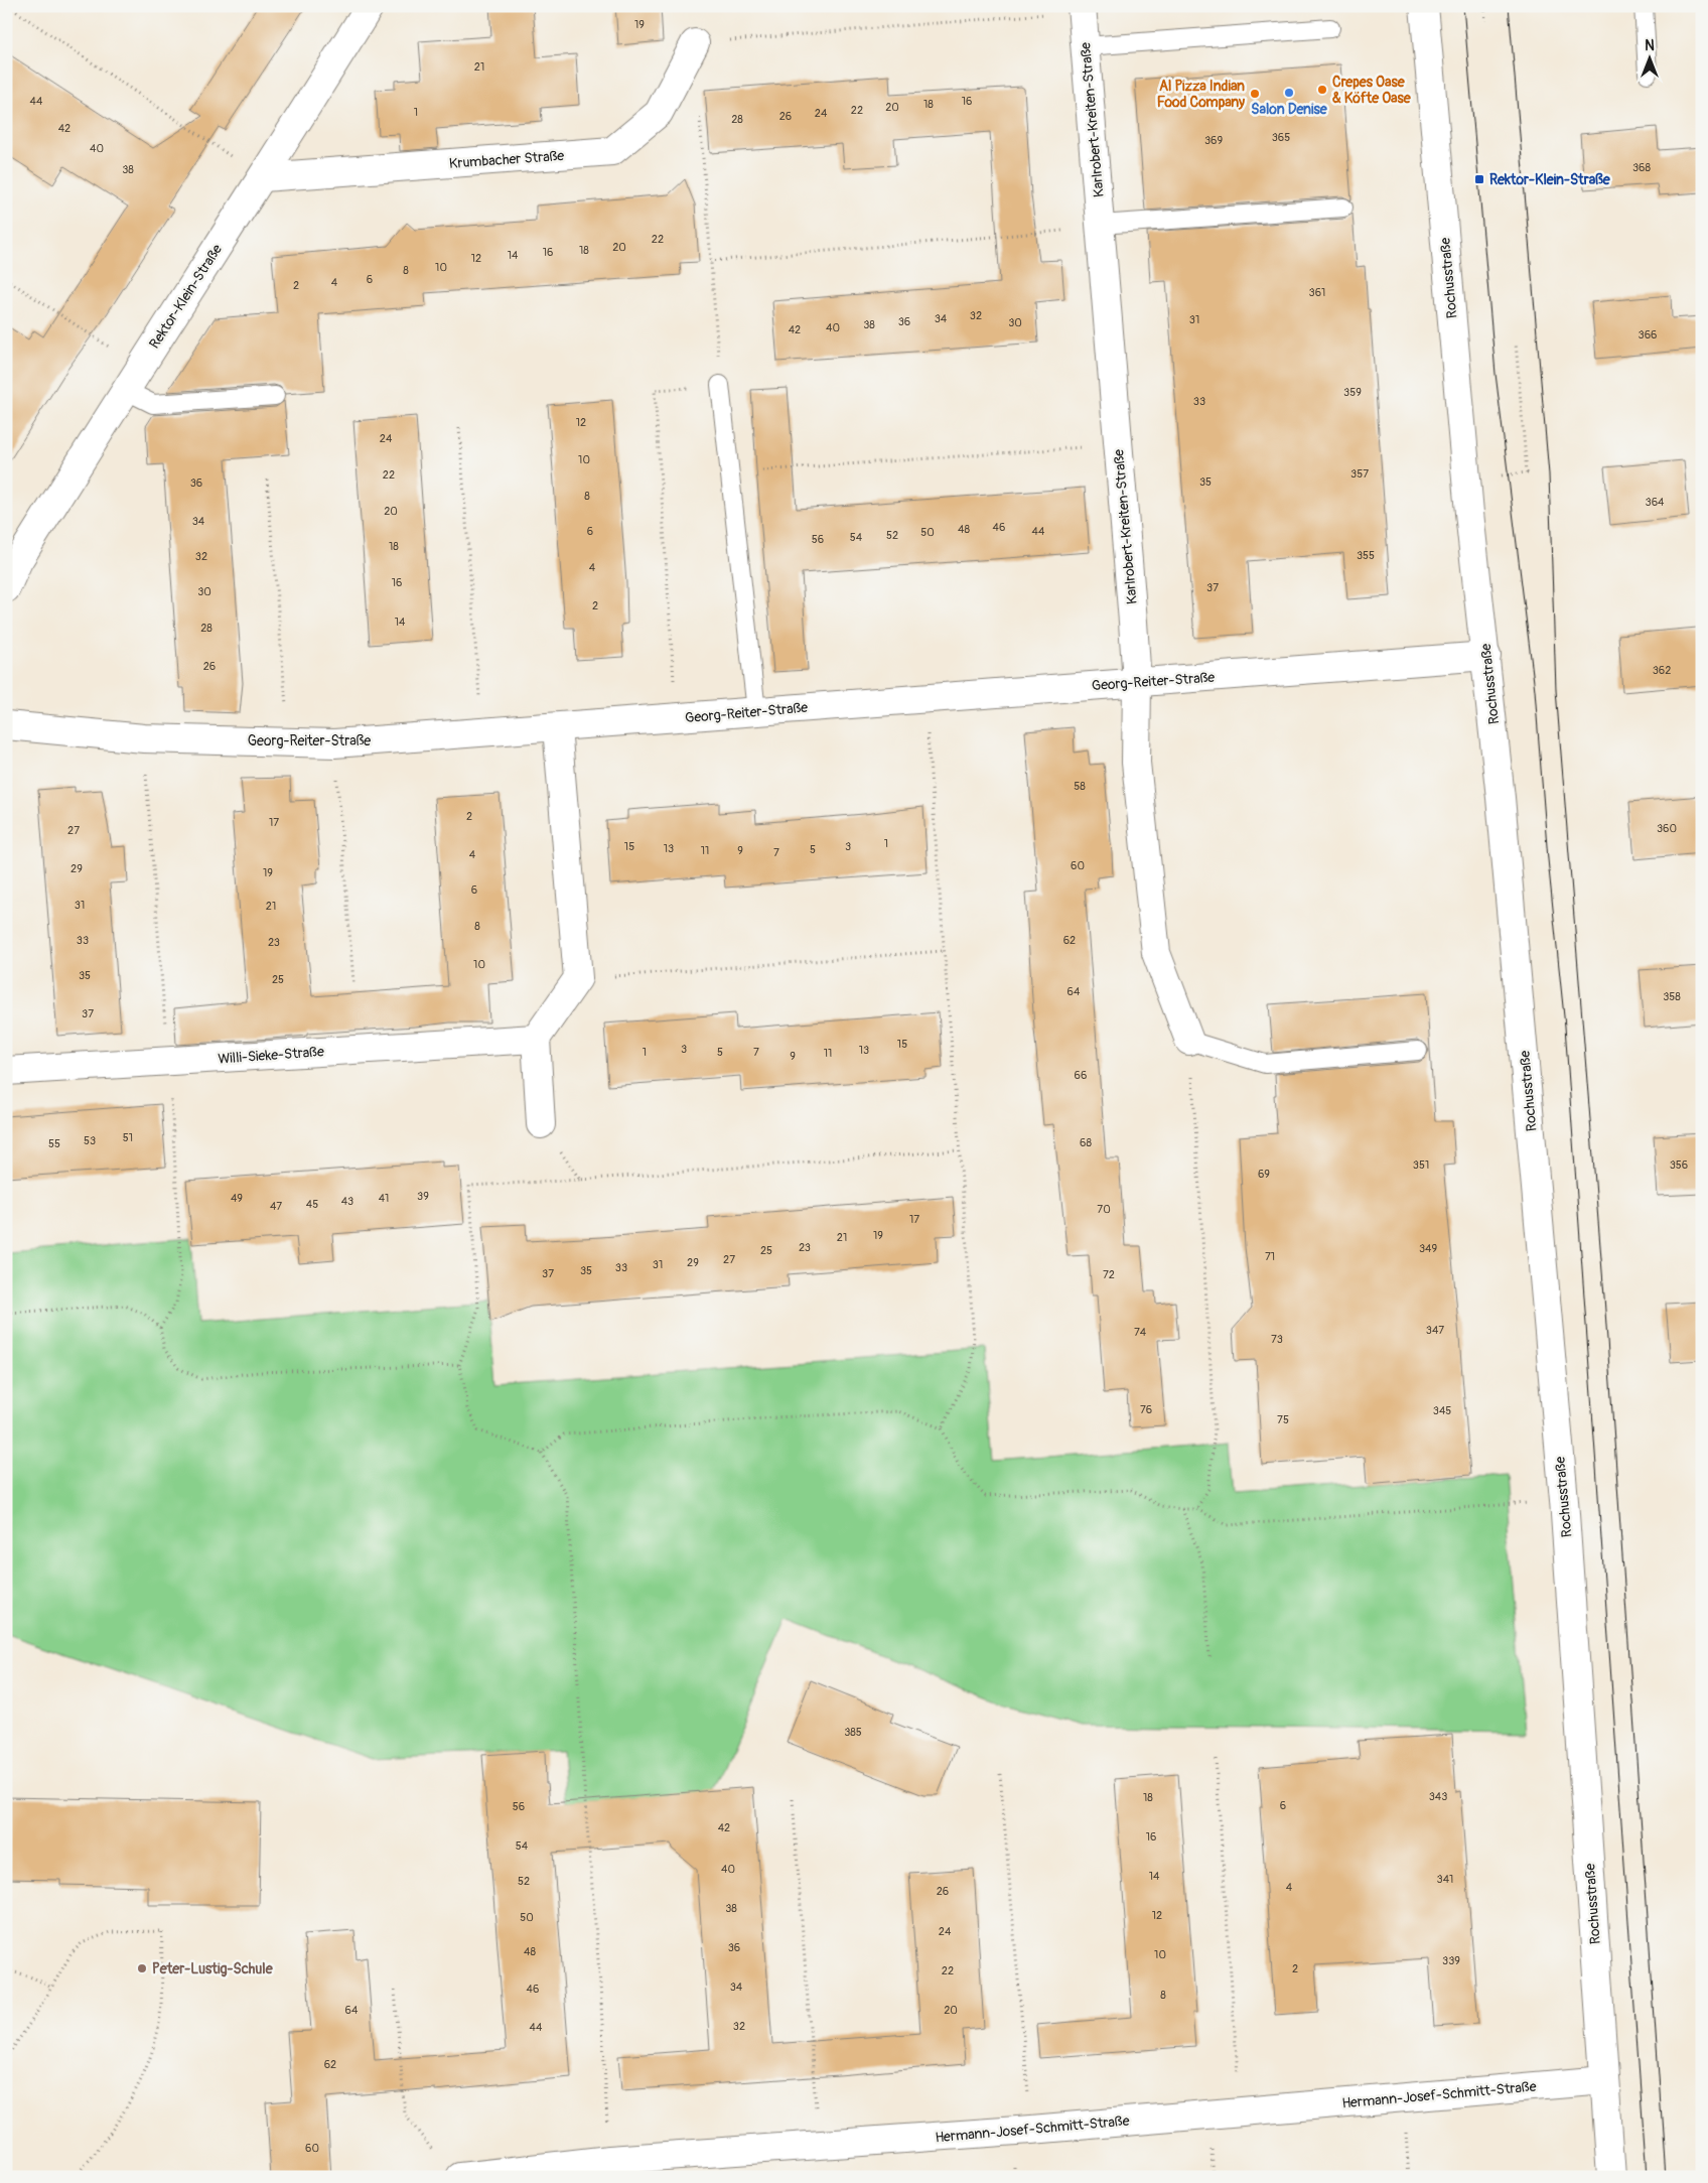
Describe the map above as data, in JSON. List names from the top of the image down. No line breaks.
{"streets":{"street":["Karlrobert-Kreiten-Straße","Krumbacher Straße","Rochusstraße","Rektor-Klein-Straße","Georg-Reiter-Straße","Willi-Sieke-Straße","Hermann-Josef-Schmitt-Straße"]},"crossings":[["Karlrobert-Kreiten-Straße","Georg-Reiter-Straße"],["Krumbacher Straße","Rektor-Klein-Straße"],["Rochusstraße","Georg-Reiter-Straße"],["Rochusstraße","Hermann-Josef-Schmitt-Straße"]],"places":{"other":["Crepes Oase & Köfte Oase","Salon Denise","Al Pizza Indian Food Company","Peter-Lustig-Schule"],"transit":["Rektor-Klein-Straße"]},"house_numbers":["19","21","44","16","18","20","22","1","24","26","28","42","365","369","40","368","38","22","20","18","16","14","12","10","8","6","4","2","361","32","34","31","36","30","38","40","42","366","359","33","12","24","10","357","22","35","36","8","364","20","34","46","48","6","44","50","52","54","56","18","355","32","4","16","37","30","2","14","28","26","362","58","2","17","360","27","1","15","3","13","5","11","9","7","4","60","29","19","6","31","21","8","33","62","23","10","35","25","64","358","37","15","3","13","1","5","7","11","9","66","51","53","68","55","351","356","69","39","49","41","43","45","47","70","17","19","21","23","349","25","71","27","29","31","33","35","37","72","347","74","73","76","345","75","385","343","18","6","56","42","16","54","40","14","341","52","4","26","38","12","50","24","36","48","10","339","2","22","34","46","8","64","20","32","44","62","60"],"north":"top"}
